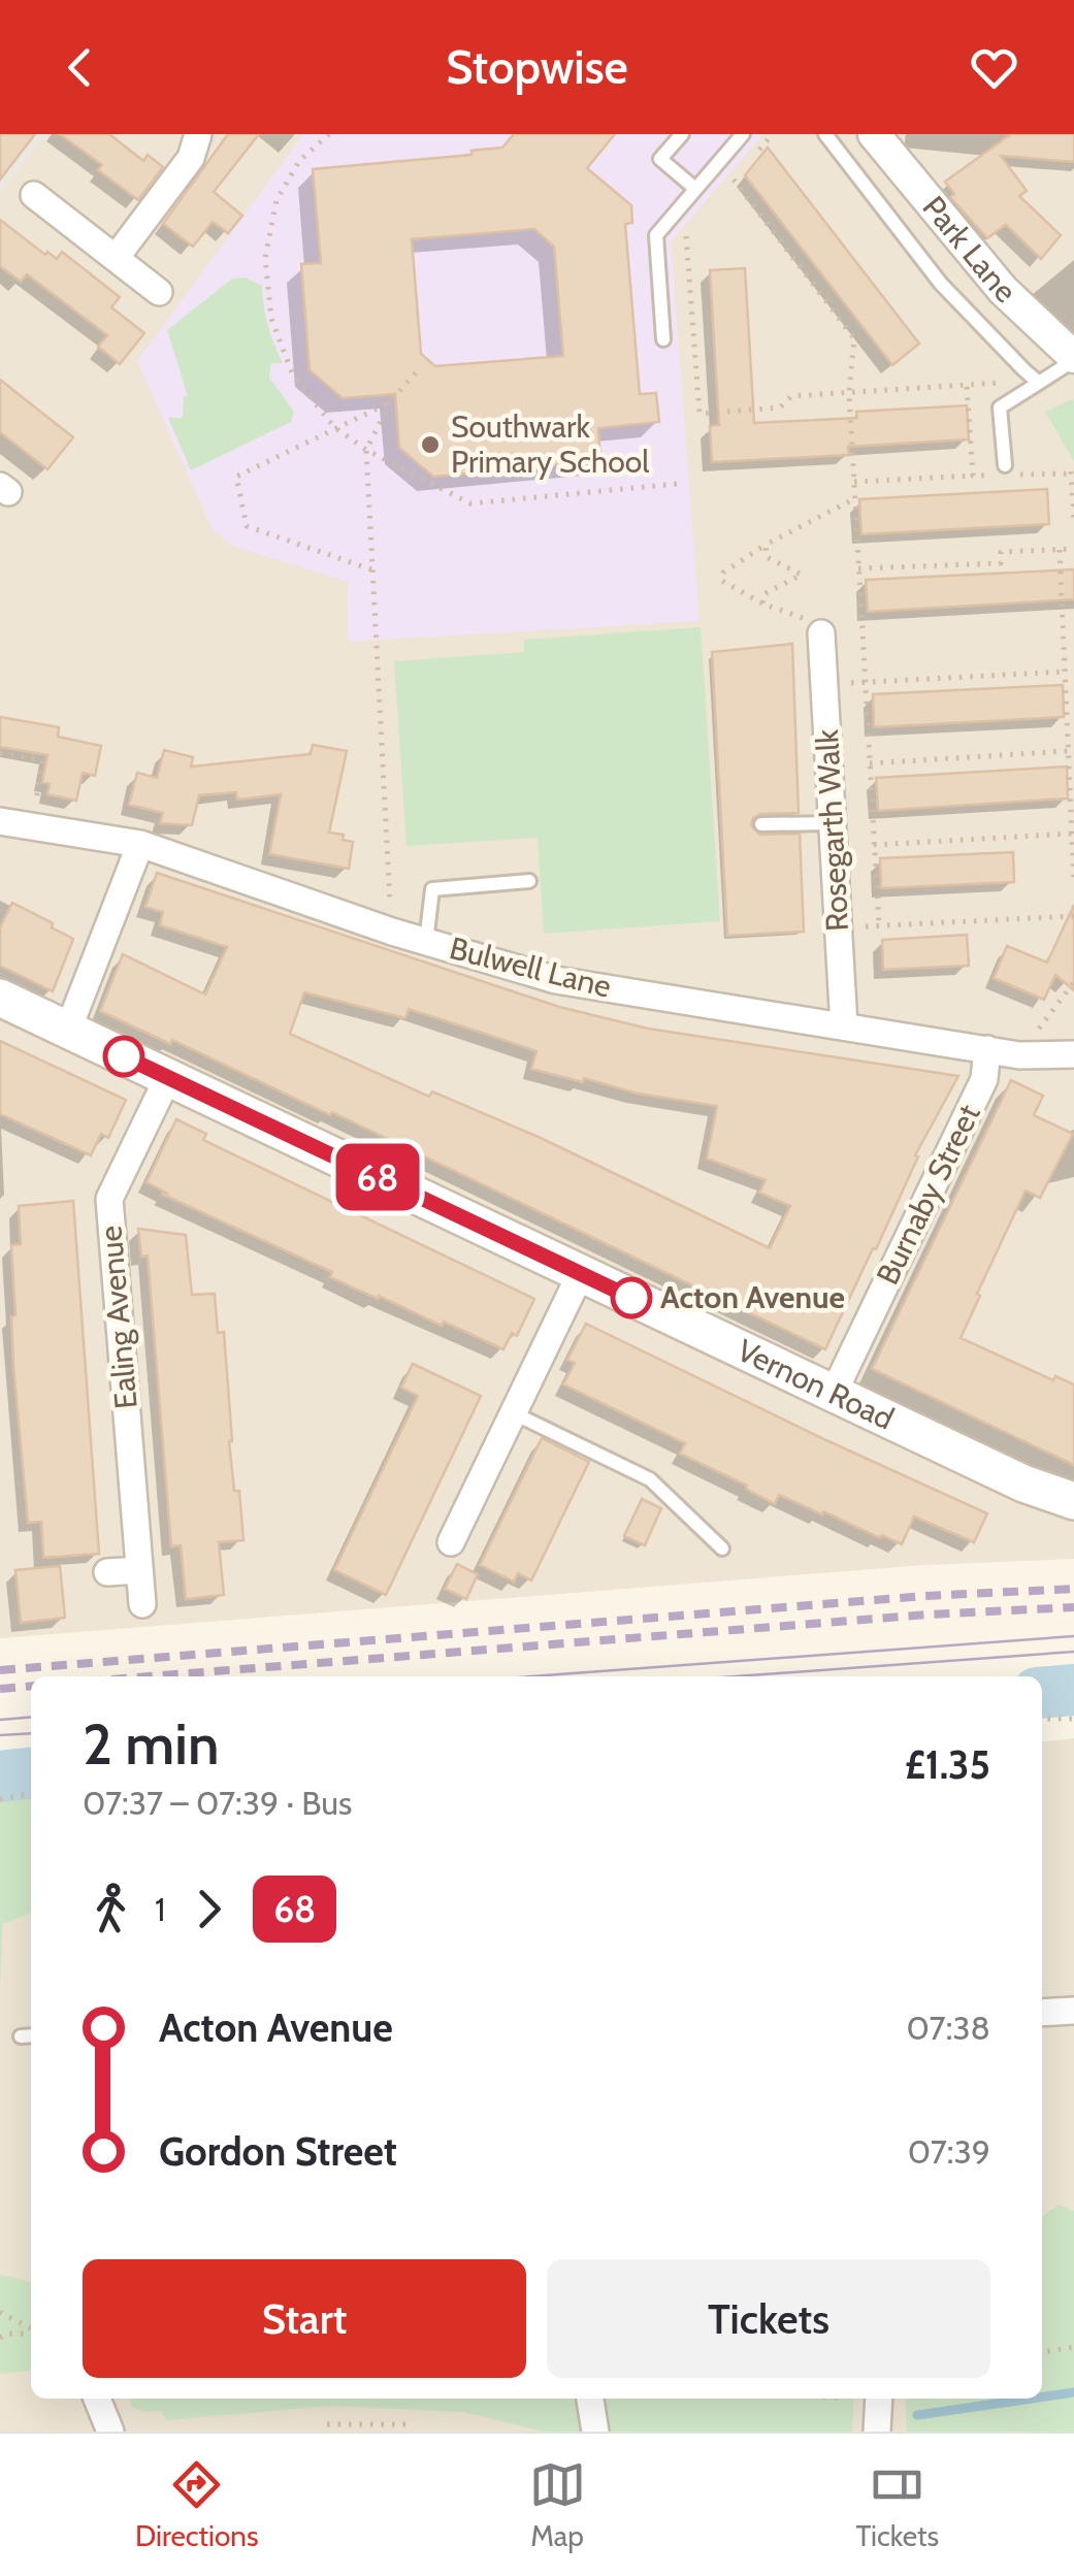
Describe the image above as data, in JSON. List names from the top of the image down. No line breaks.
{"streets":{"main road":["Vernon Road"],"street":["Park Lane","Rosegarth Walk","Bulwell Lane","Burnaby Street","Ealing Avenue"]},"crossings":[["Rosegarth Walk","Bulwell Lane"],["Bulwell Lane","Burnaby Street"],["Burnaby Street","Vernon Road"],["Ealing Avenue","Vernon Road"]],"places":["Southwark Primary School","Acton Avenue"],"lines":["bus line 68"],"page":{"header":"Stopwise","on_map":"68","heading":["2 min","07:37 – 07:39 · Bus","£1.35"],"legs":["1","68"],"list":[{"name":"Acton Avenue","value":"07:38"},{"name":"Gordon Street","value":"07:39"}],"buttons":["Start","Tickets"],"tabs":["Directions","Map","Tickets"]}}
